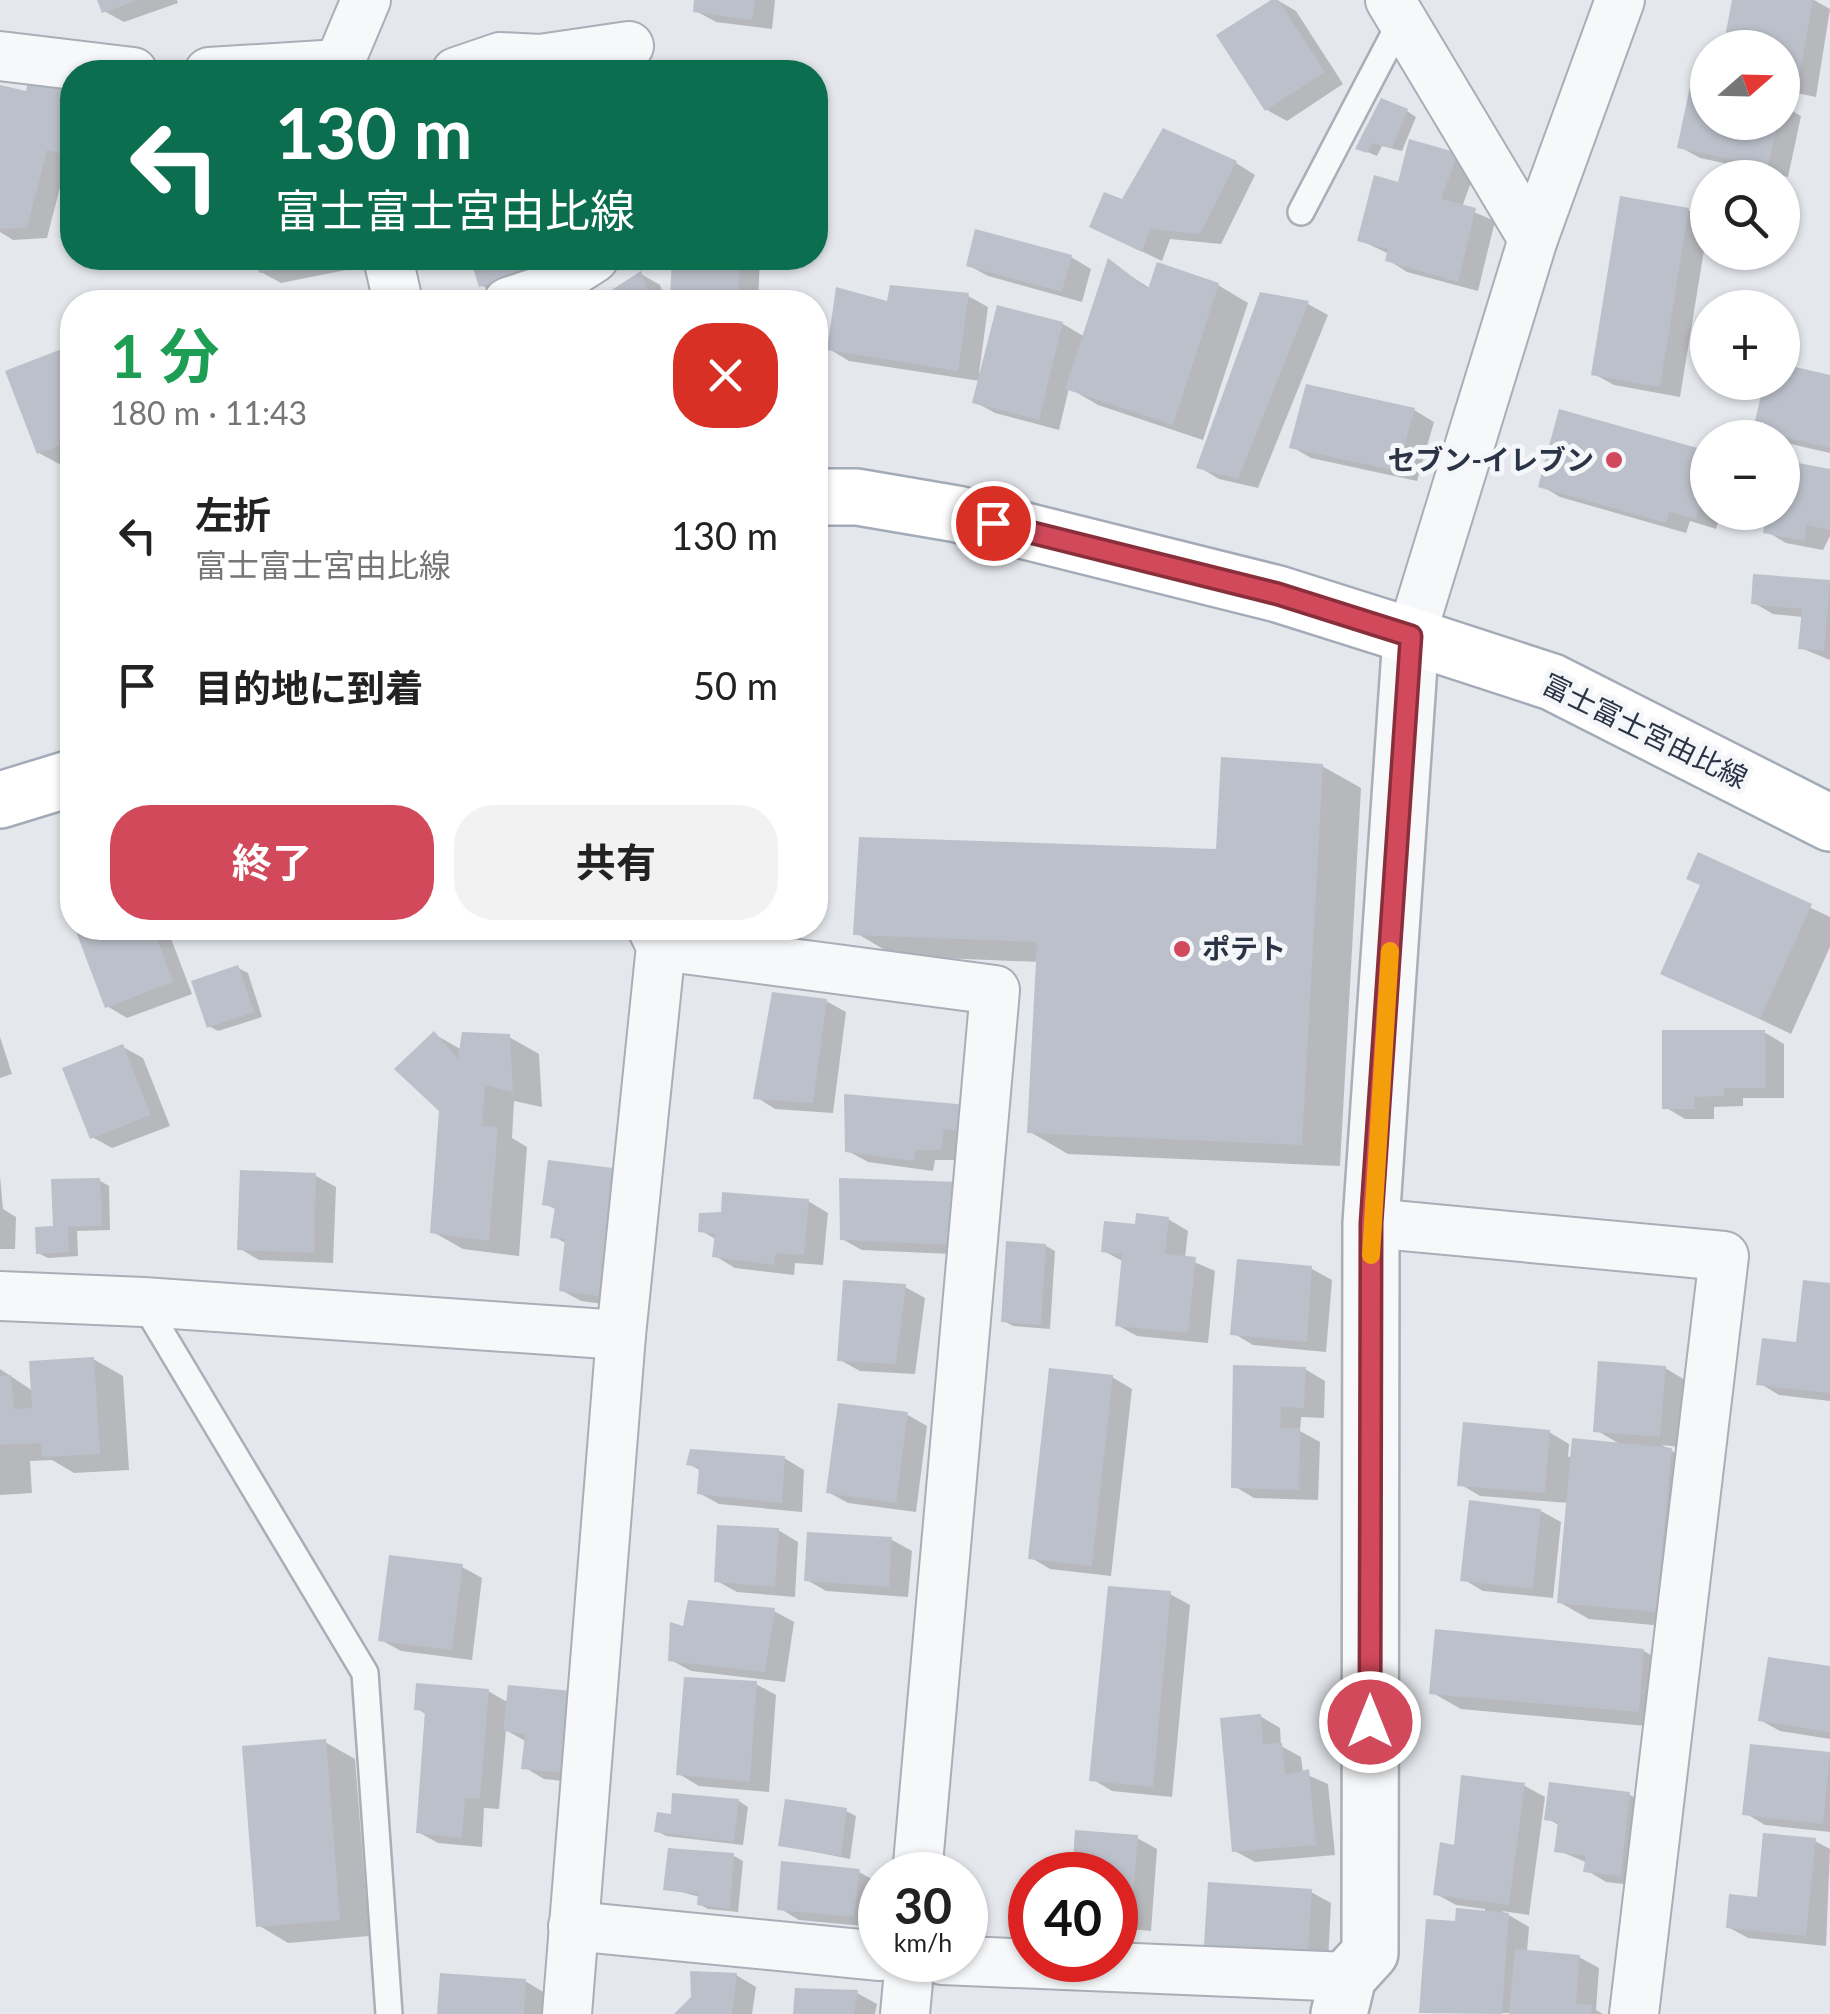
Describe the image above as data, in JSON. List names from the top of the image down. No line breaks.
{"streets":{"main road":["富士富士宮由比線"]},"places":["セブン-イレブン","ポテト"],"north":"right","page":{"map_buttons":["+","−"],"turn":["130 m","富士富士宮由比線"],"heading":["1 分","180 m · 11:43"],"list":[{"name":"左折","note":"富士富士宮由比線","value":"130 m"},{"name":"目的地に到着","value":"50 m"}],"buttons":["終了","共有"],"speed":"30 km/h","limit":"40"}}
